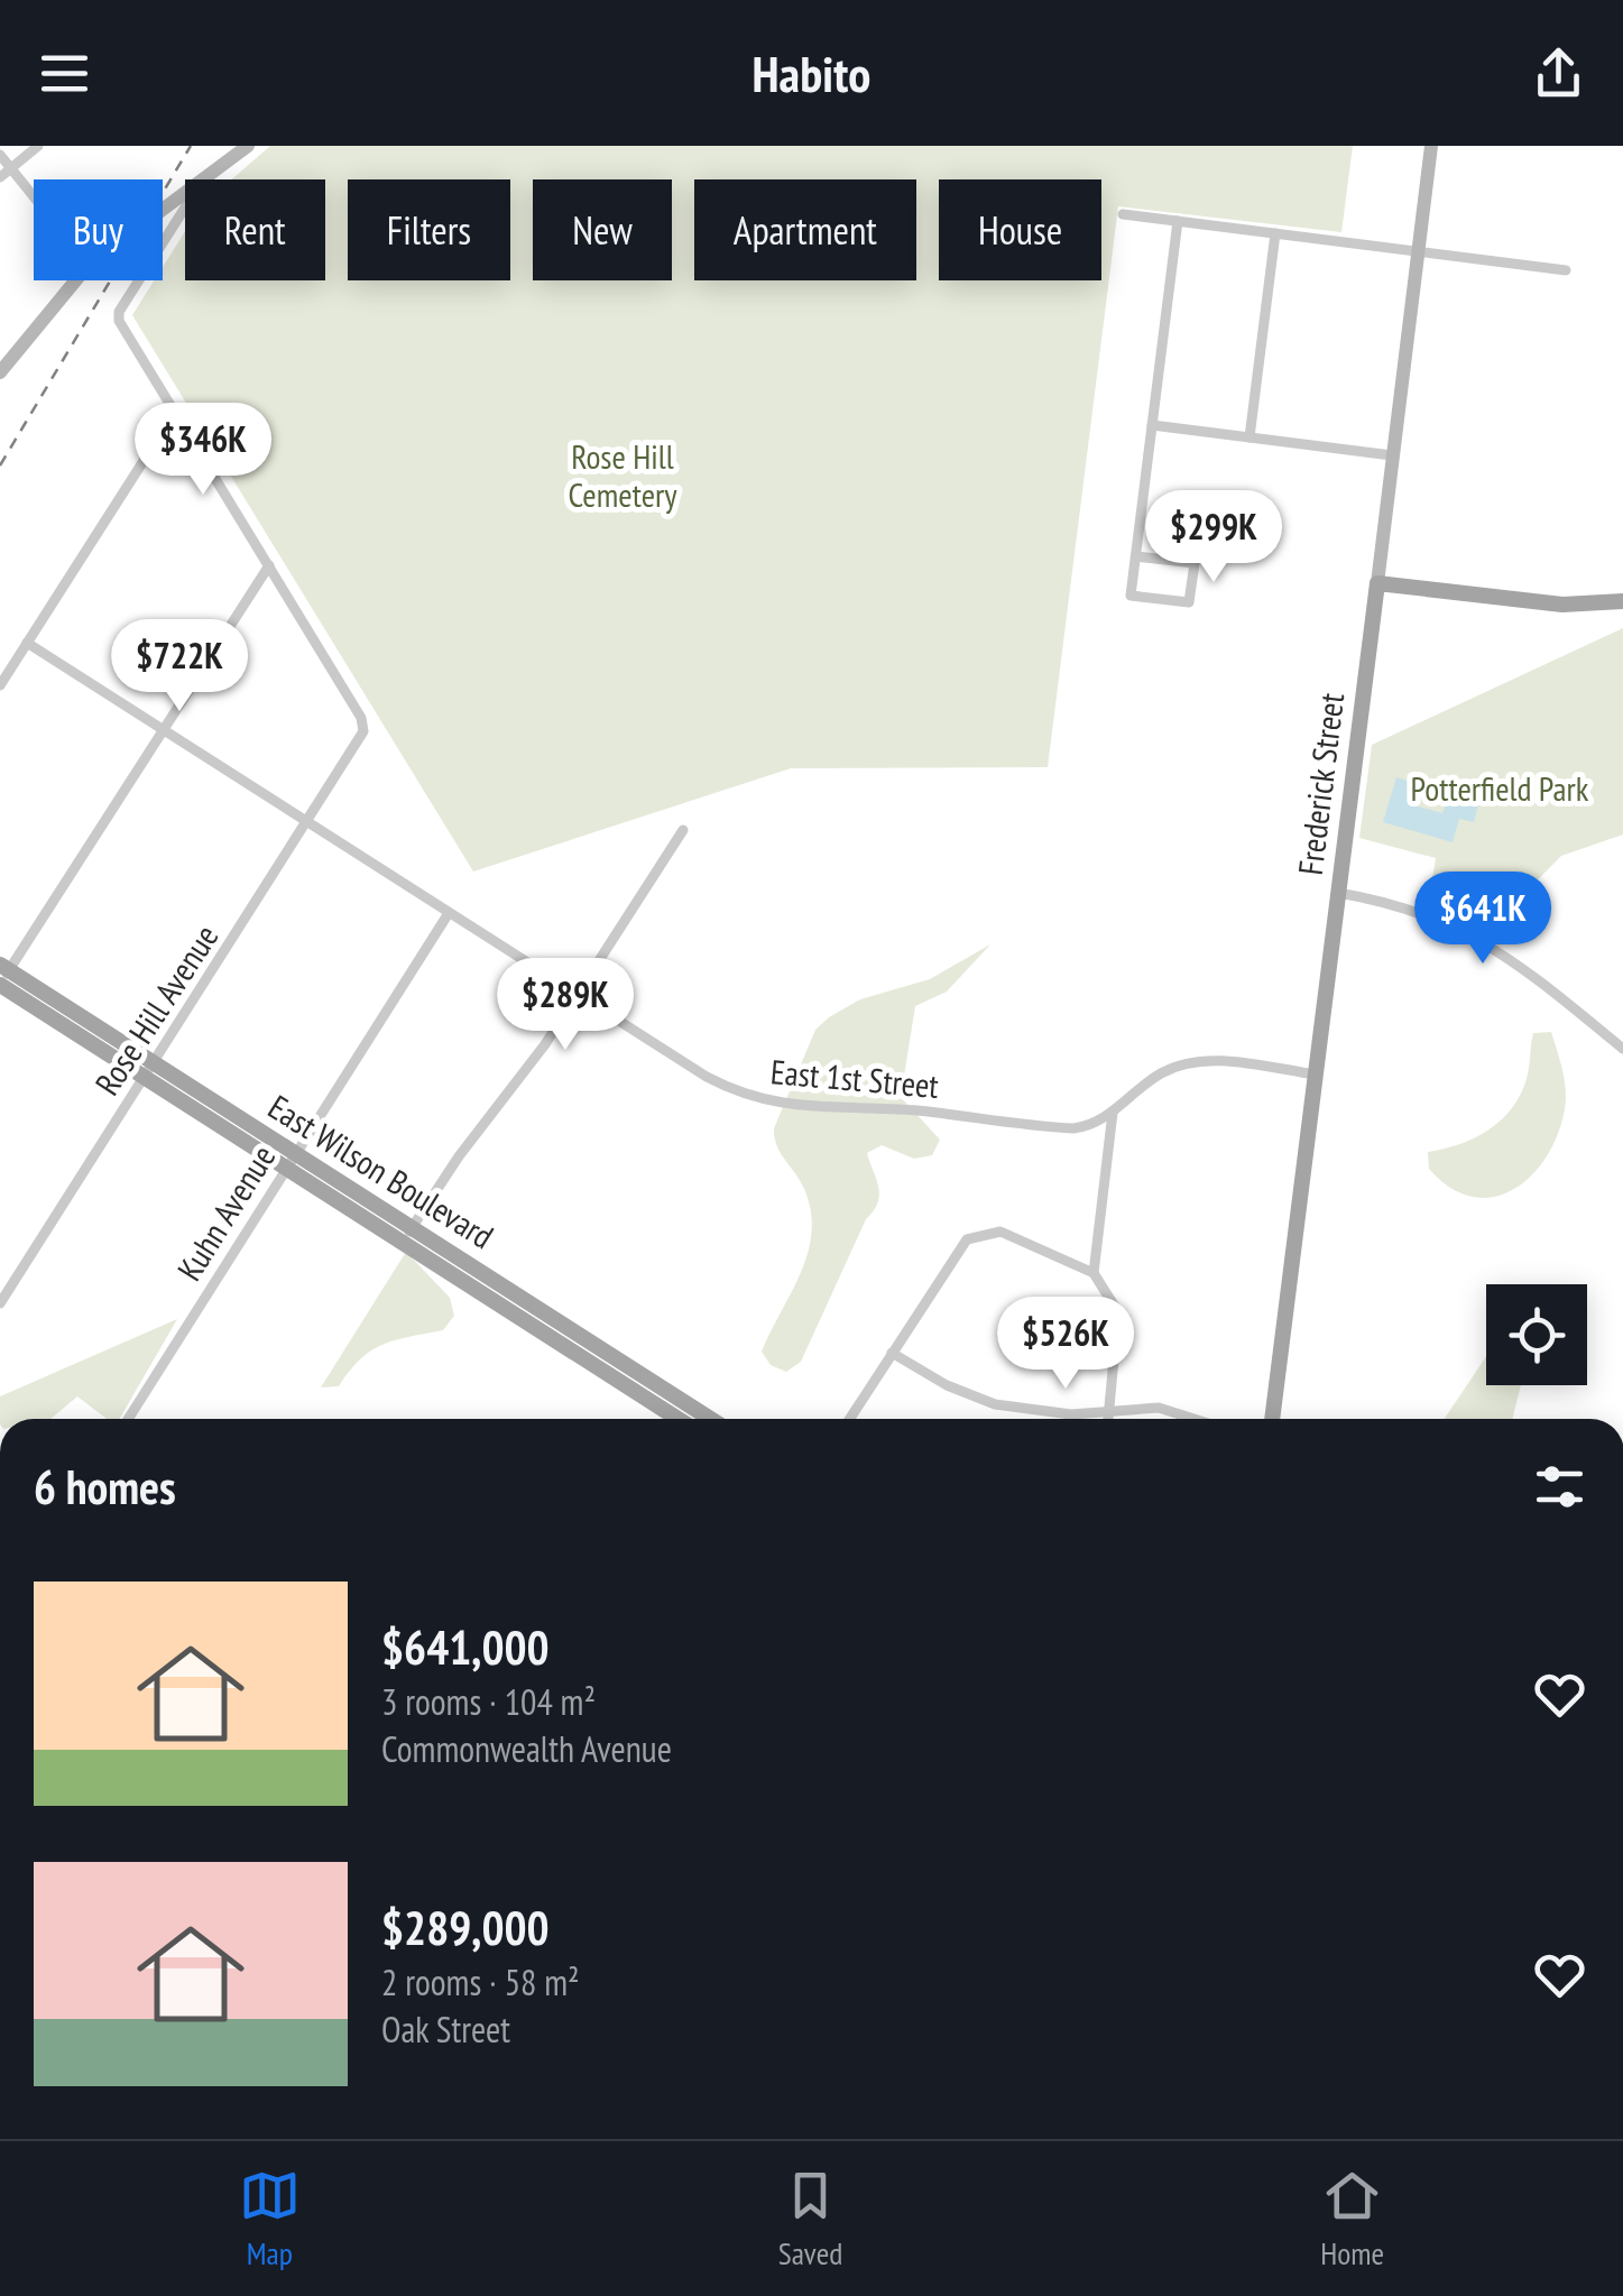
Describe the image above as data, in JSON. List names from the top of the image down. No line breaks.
{"streets":{"main road":["Frederick Street","East Wilson Boulevard"],"street":["Rose Hill Avenue","East 1st Street","Kuhn Avenue"]},"crossings":[["Frederick Street","East 1st Street"],["Rose Hill Avenue","East 1st Street"],["Rose Hill Avenue","East Wilson Boulevard"],["East 1st Street","Kuhn Avenue"],["East Wilson Boulevard","Kuhn Avenue"]],"parks":["Rose Hill Cemetery","Potterfield Park"],"page":{"header":"Habito","chip":["Buy","Rent","Filters","New","Apartment","House"],"price":["$346K","$299K","$722K","$641K","$289K","$526K"],"heading":"6 homes","list":[{"name":"$641,000","note":"3 rooms · 104 m² · Commonwealth Avenue"},{"name":"$289,000","note":"2 rooms · 58 m² · Oak Street"}],"tabs":["Map","Saved","Home"]}}
